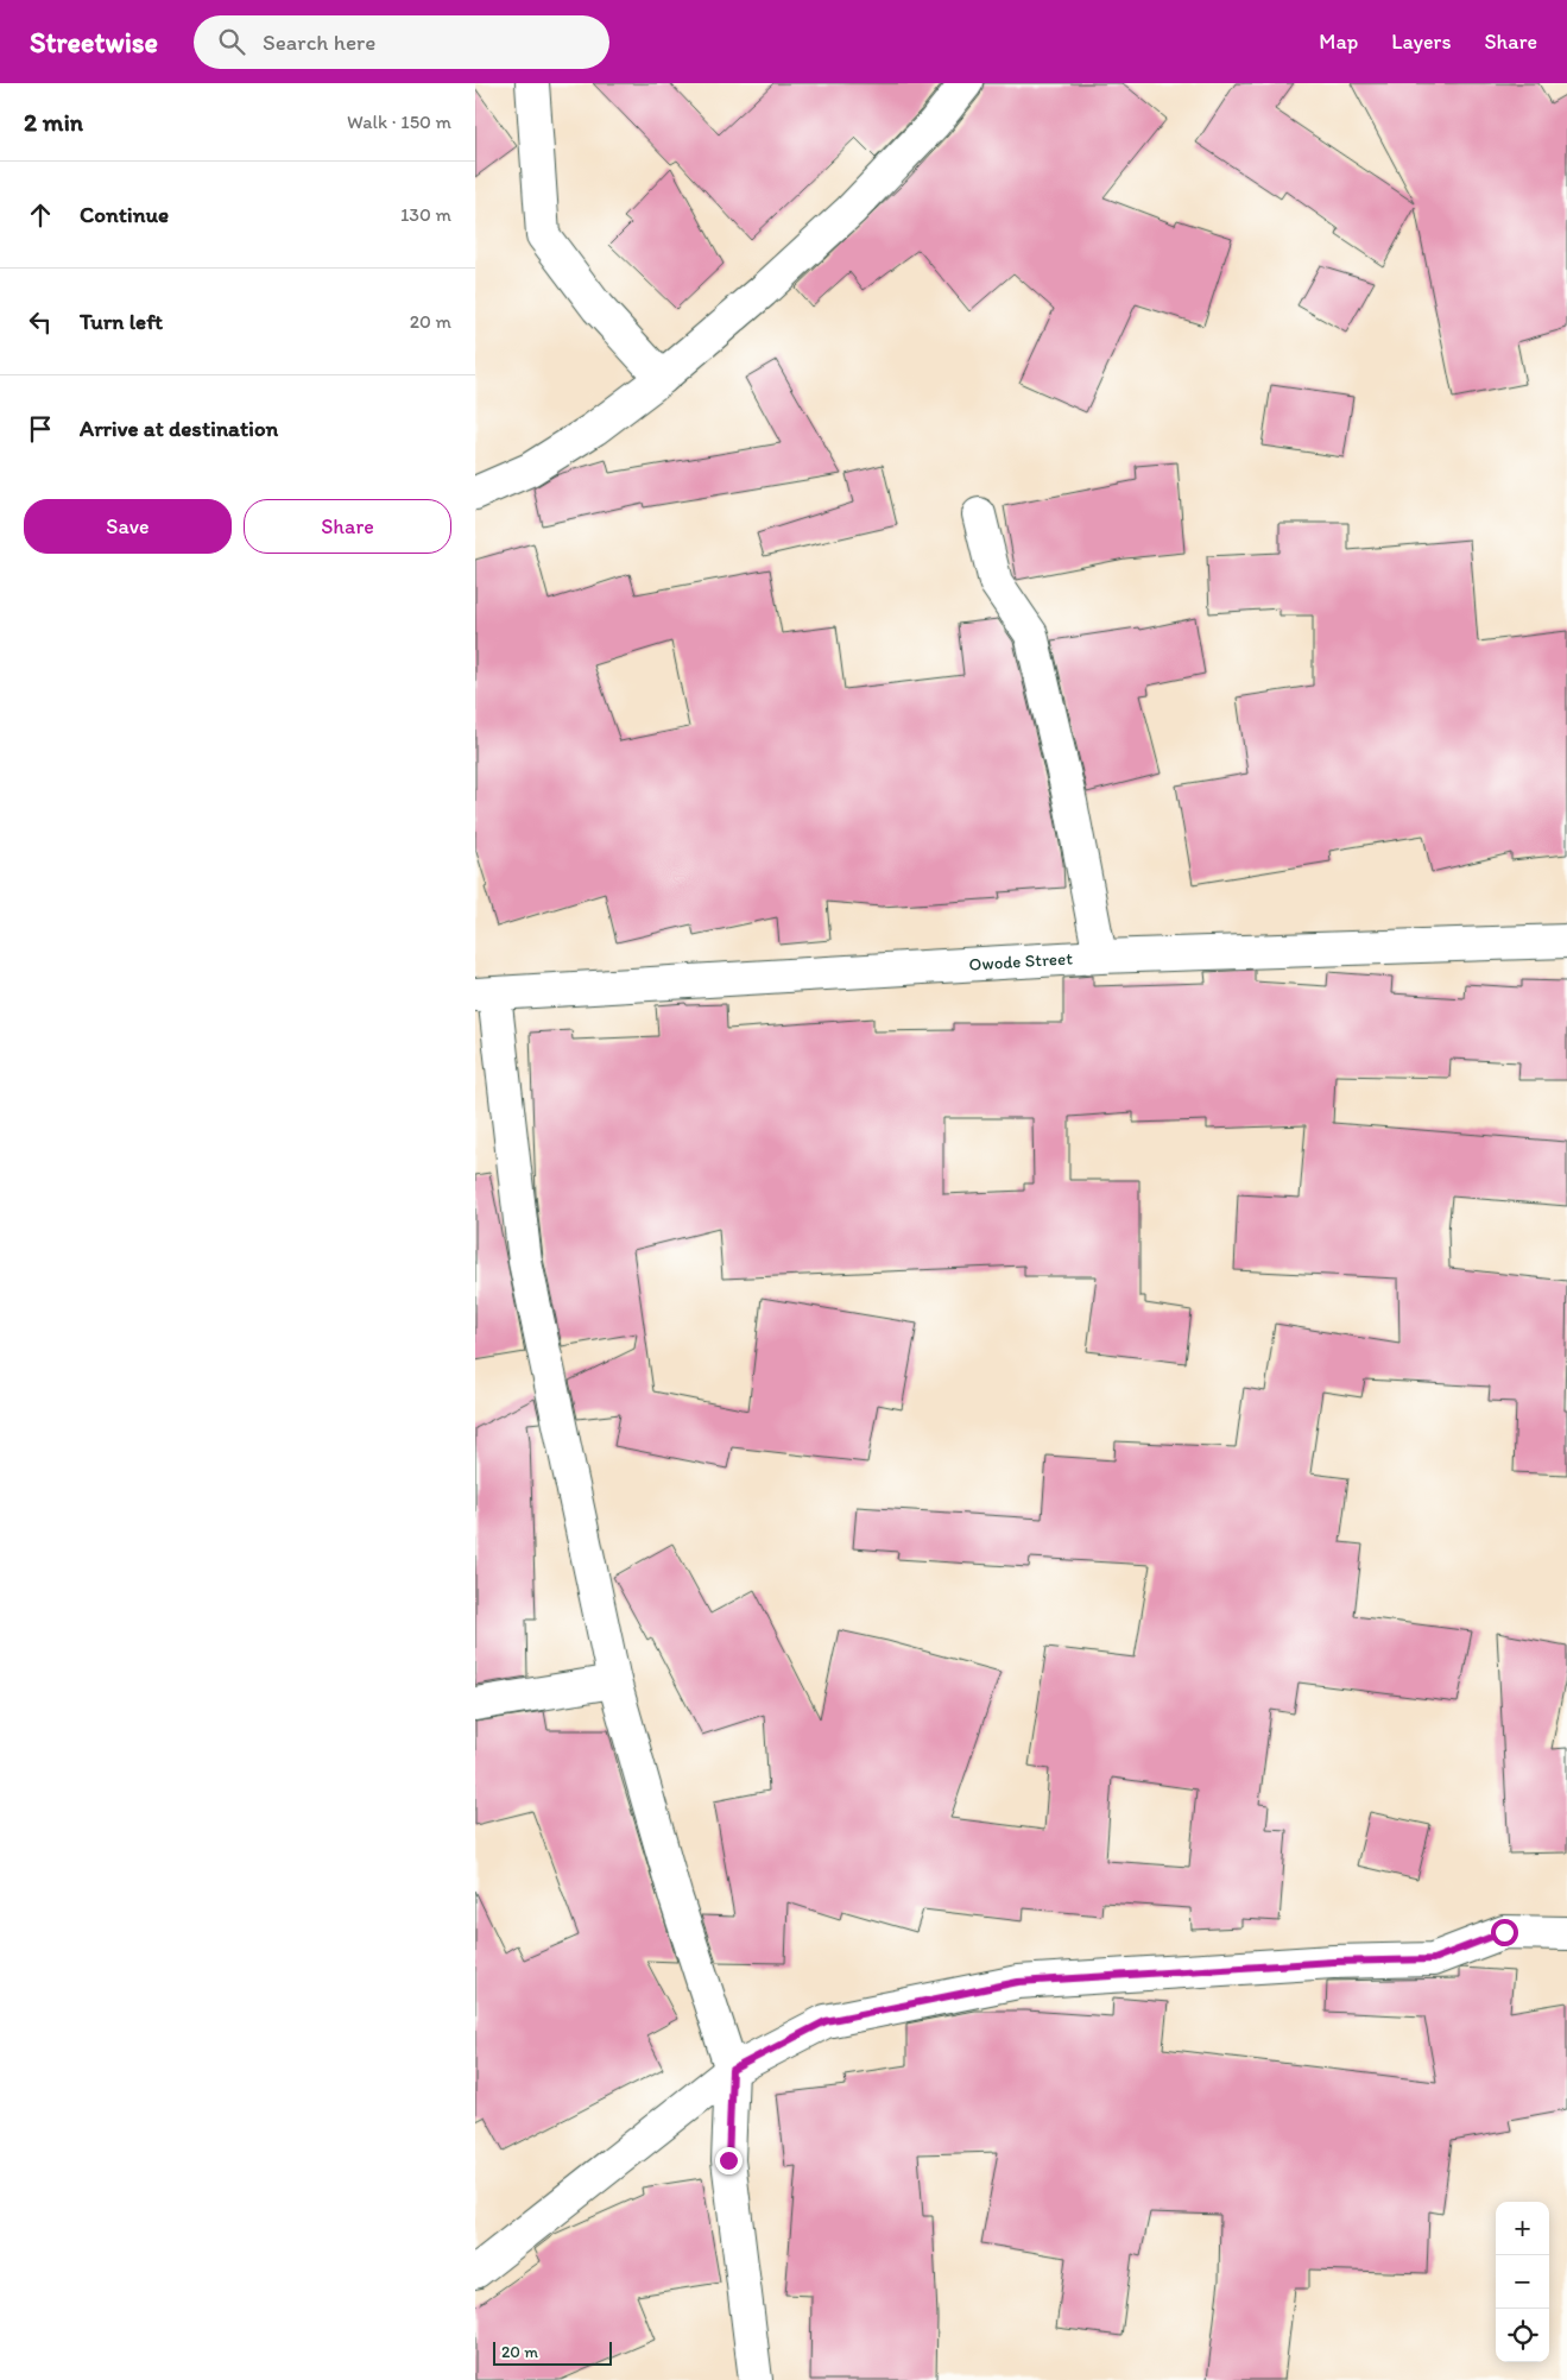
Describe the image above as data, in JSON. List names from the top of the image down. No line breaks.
{"streets":{"street":["Owode Street"]},"scale_bar":"20 m","page":{"header":"Streetwise","search":"Search here","nav":["Map","Layers","Share"],"heading":["2 min","Walk · 150 m"],"list":[["Continue","130 m"],["Turn left","20 m"],"Arrive at destination"],"buttons":["Save","Share"],"map_buttons":["+","−"],"scale":"20 m"}}
